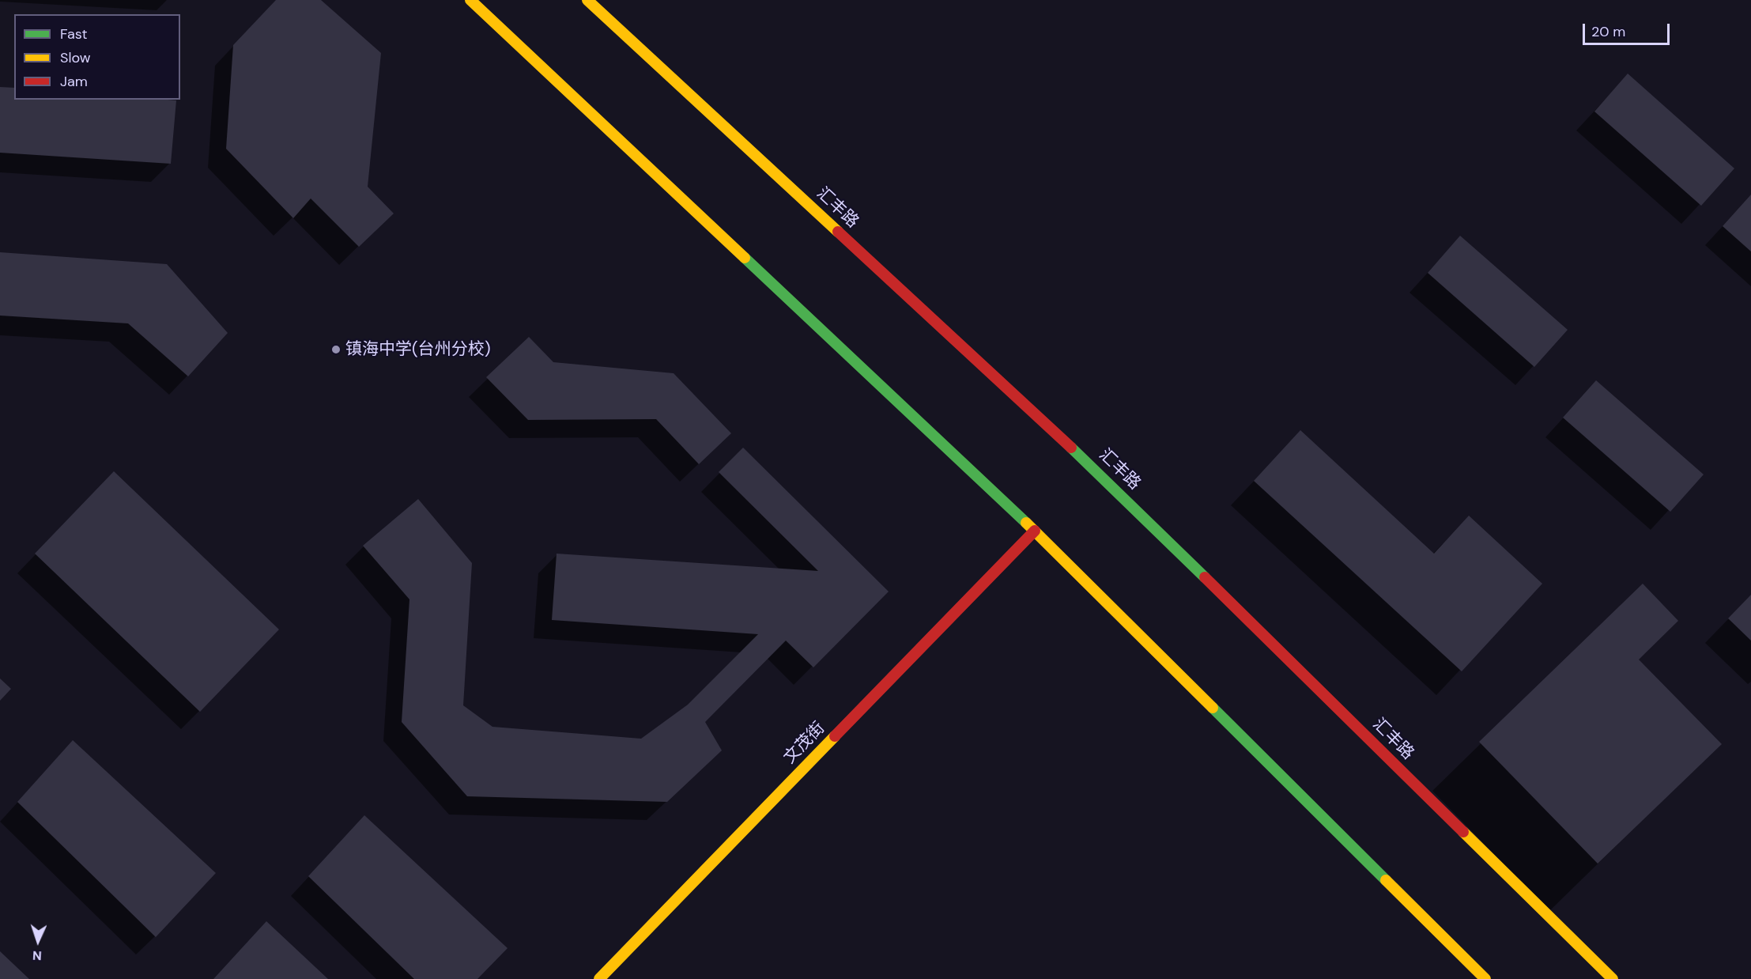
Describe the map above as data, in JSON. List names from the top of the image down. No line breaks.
{"streets":{"main road":["汇丰路","文茂街"]},"places":["镇海中学(台州分校)"],"legend":["Fast","Slow","Jam"],"scale_bar":"20 m","north":"bottom"}
